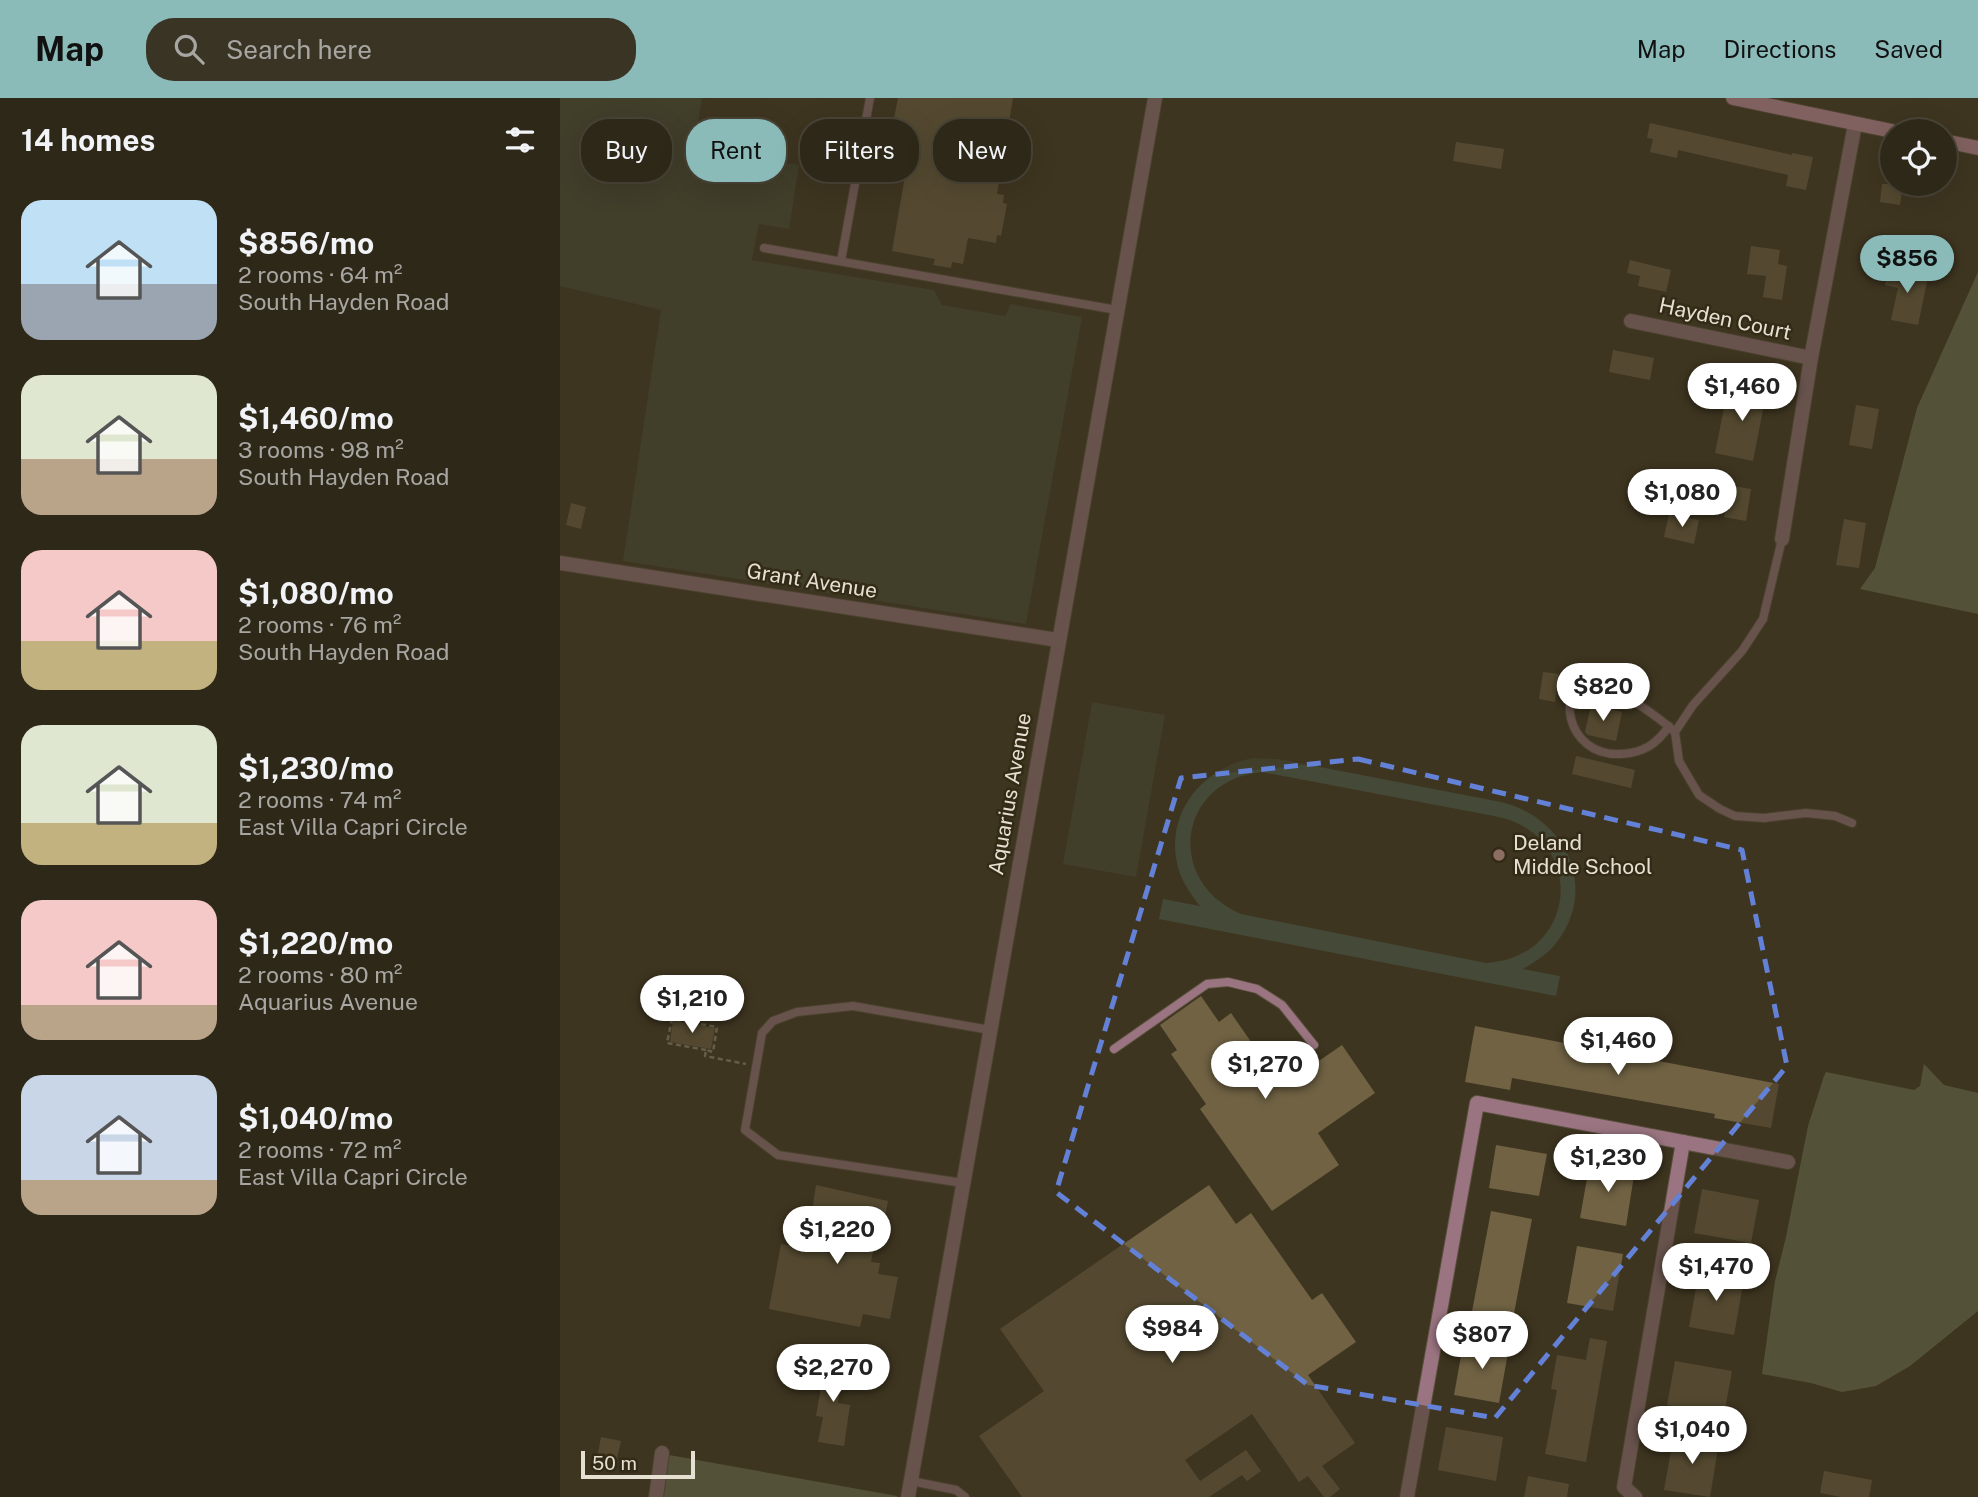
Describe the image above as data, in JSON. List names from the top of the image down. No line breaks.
{"streets":{"street":["Hayden Court","Grant Avenue","Aquarius Avenue"]},"crossings":[["Grant Avenue","Aquarius Avenue"]],"places":["Deland Middle School"],"scale_bar":"50 m","page":{"header":"Map","search":"Search here","nav":["Map","Directions","Saved"],"heading":"14 homes","chip":["Buy","Rent","Filters","New"],"list":[{"name":"$856/mo","note":"2 rooms · 64 m² · South Hayden Road"},{"name":"$1,460/mo","note":"3 rooms · 98 m² · South Hayden Road"},{"name":"$1,080/mo","note":"2 rooms · 76 m² · South Hayden Road"},{"name":"$1,230/mo","note":"2 rooms · 74 m² · East Villa Capri Circle"},{"name":"$1,220/mo","note":"2 rooms · 80 m² · Aquarius Avenue"},{"name":"$1,040/mo","note":"2 rooms · 72 m² · East Villa Capri Circle"}],"price":["$856","$1,460","$1,080","$820","$1,210","$1,460","$1,270","$1,230","$1,220","$1,470","$984","$807","$2,270","$1,040"],"scale":"50 m"}}
